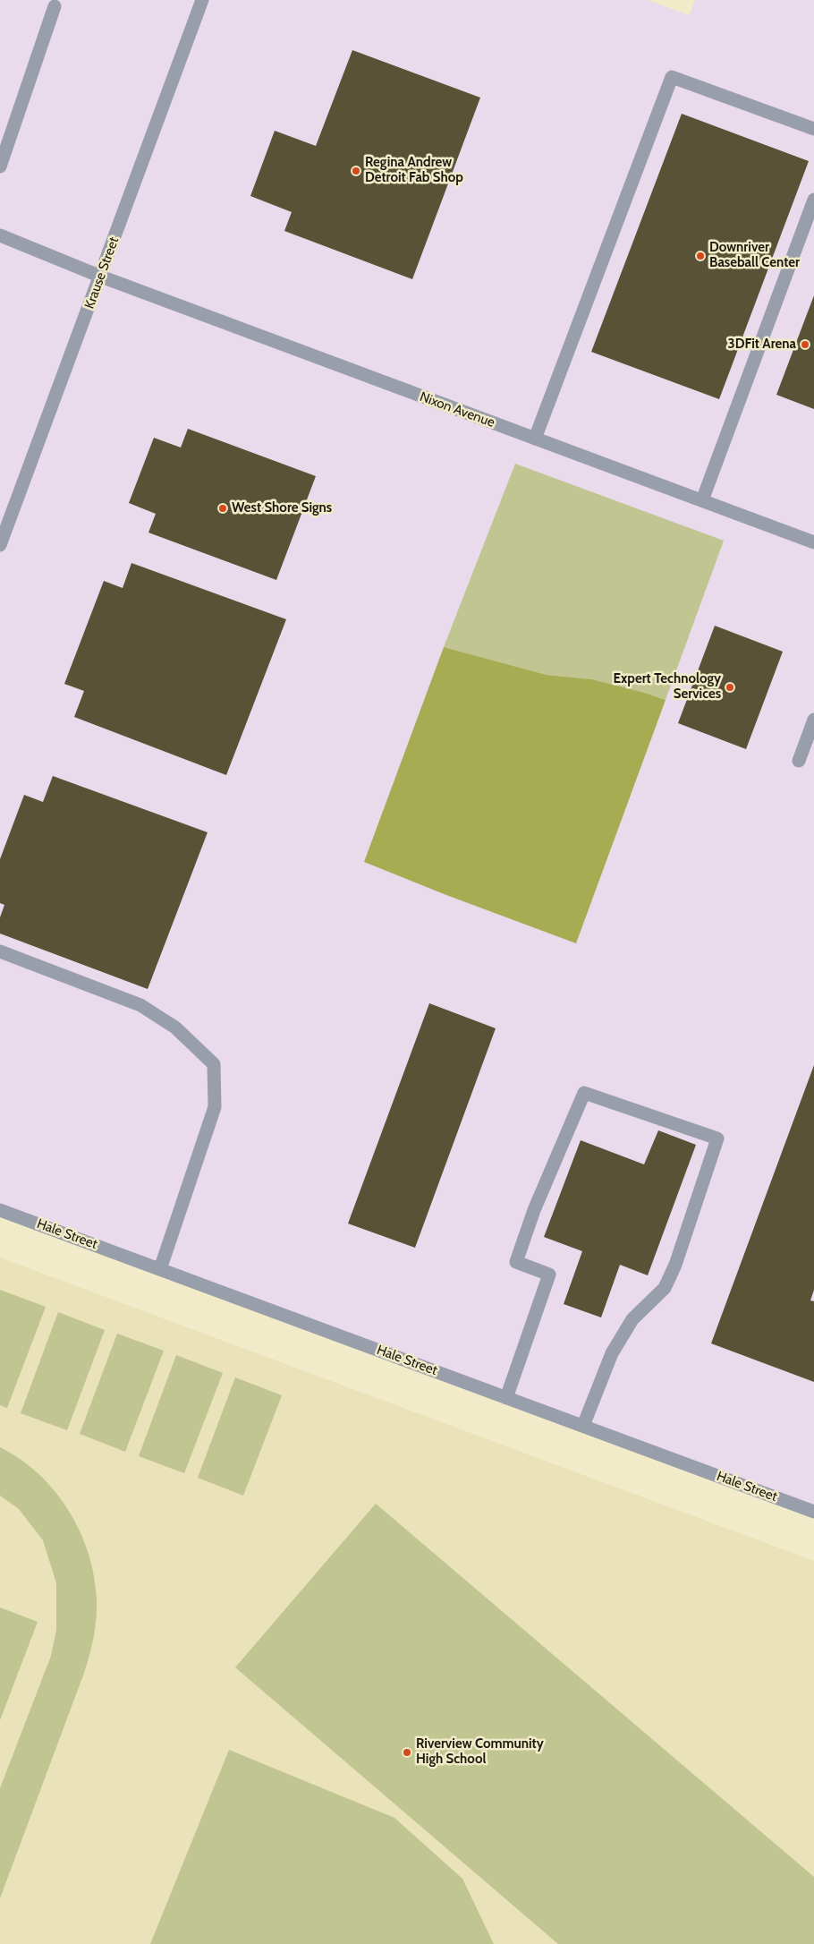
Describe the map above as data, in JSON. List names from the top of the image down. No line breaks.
{"streets":{"street":["Krause Street","Nixon Avenue","Hale Street"]},"crossings":[["Krause Street","Nixon Avenue"]],"places":["Regina Andrew Detroit Fab Shop","Downriver Baseball Center","3DFit Arena","West Shore Signs","Expert Technology Services","Riverview Community High School"]}
